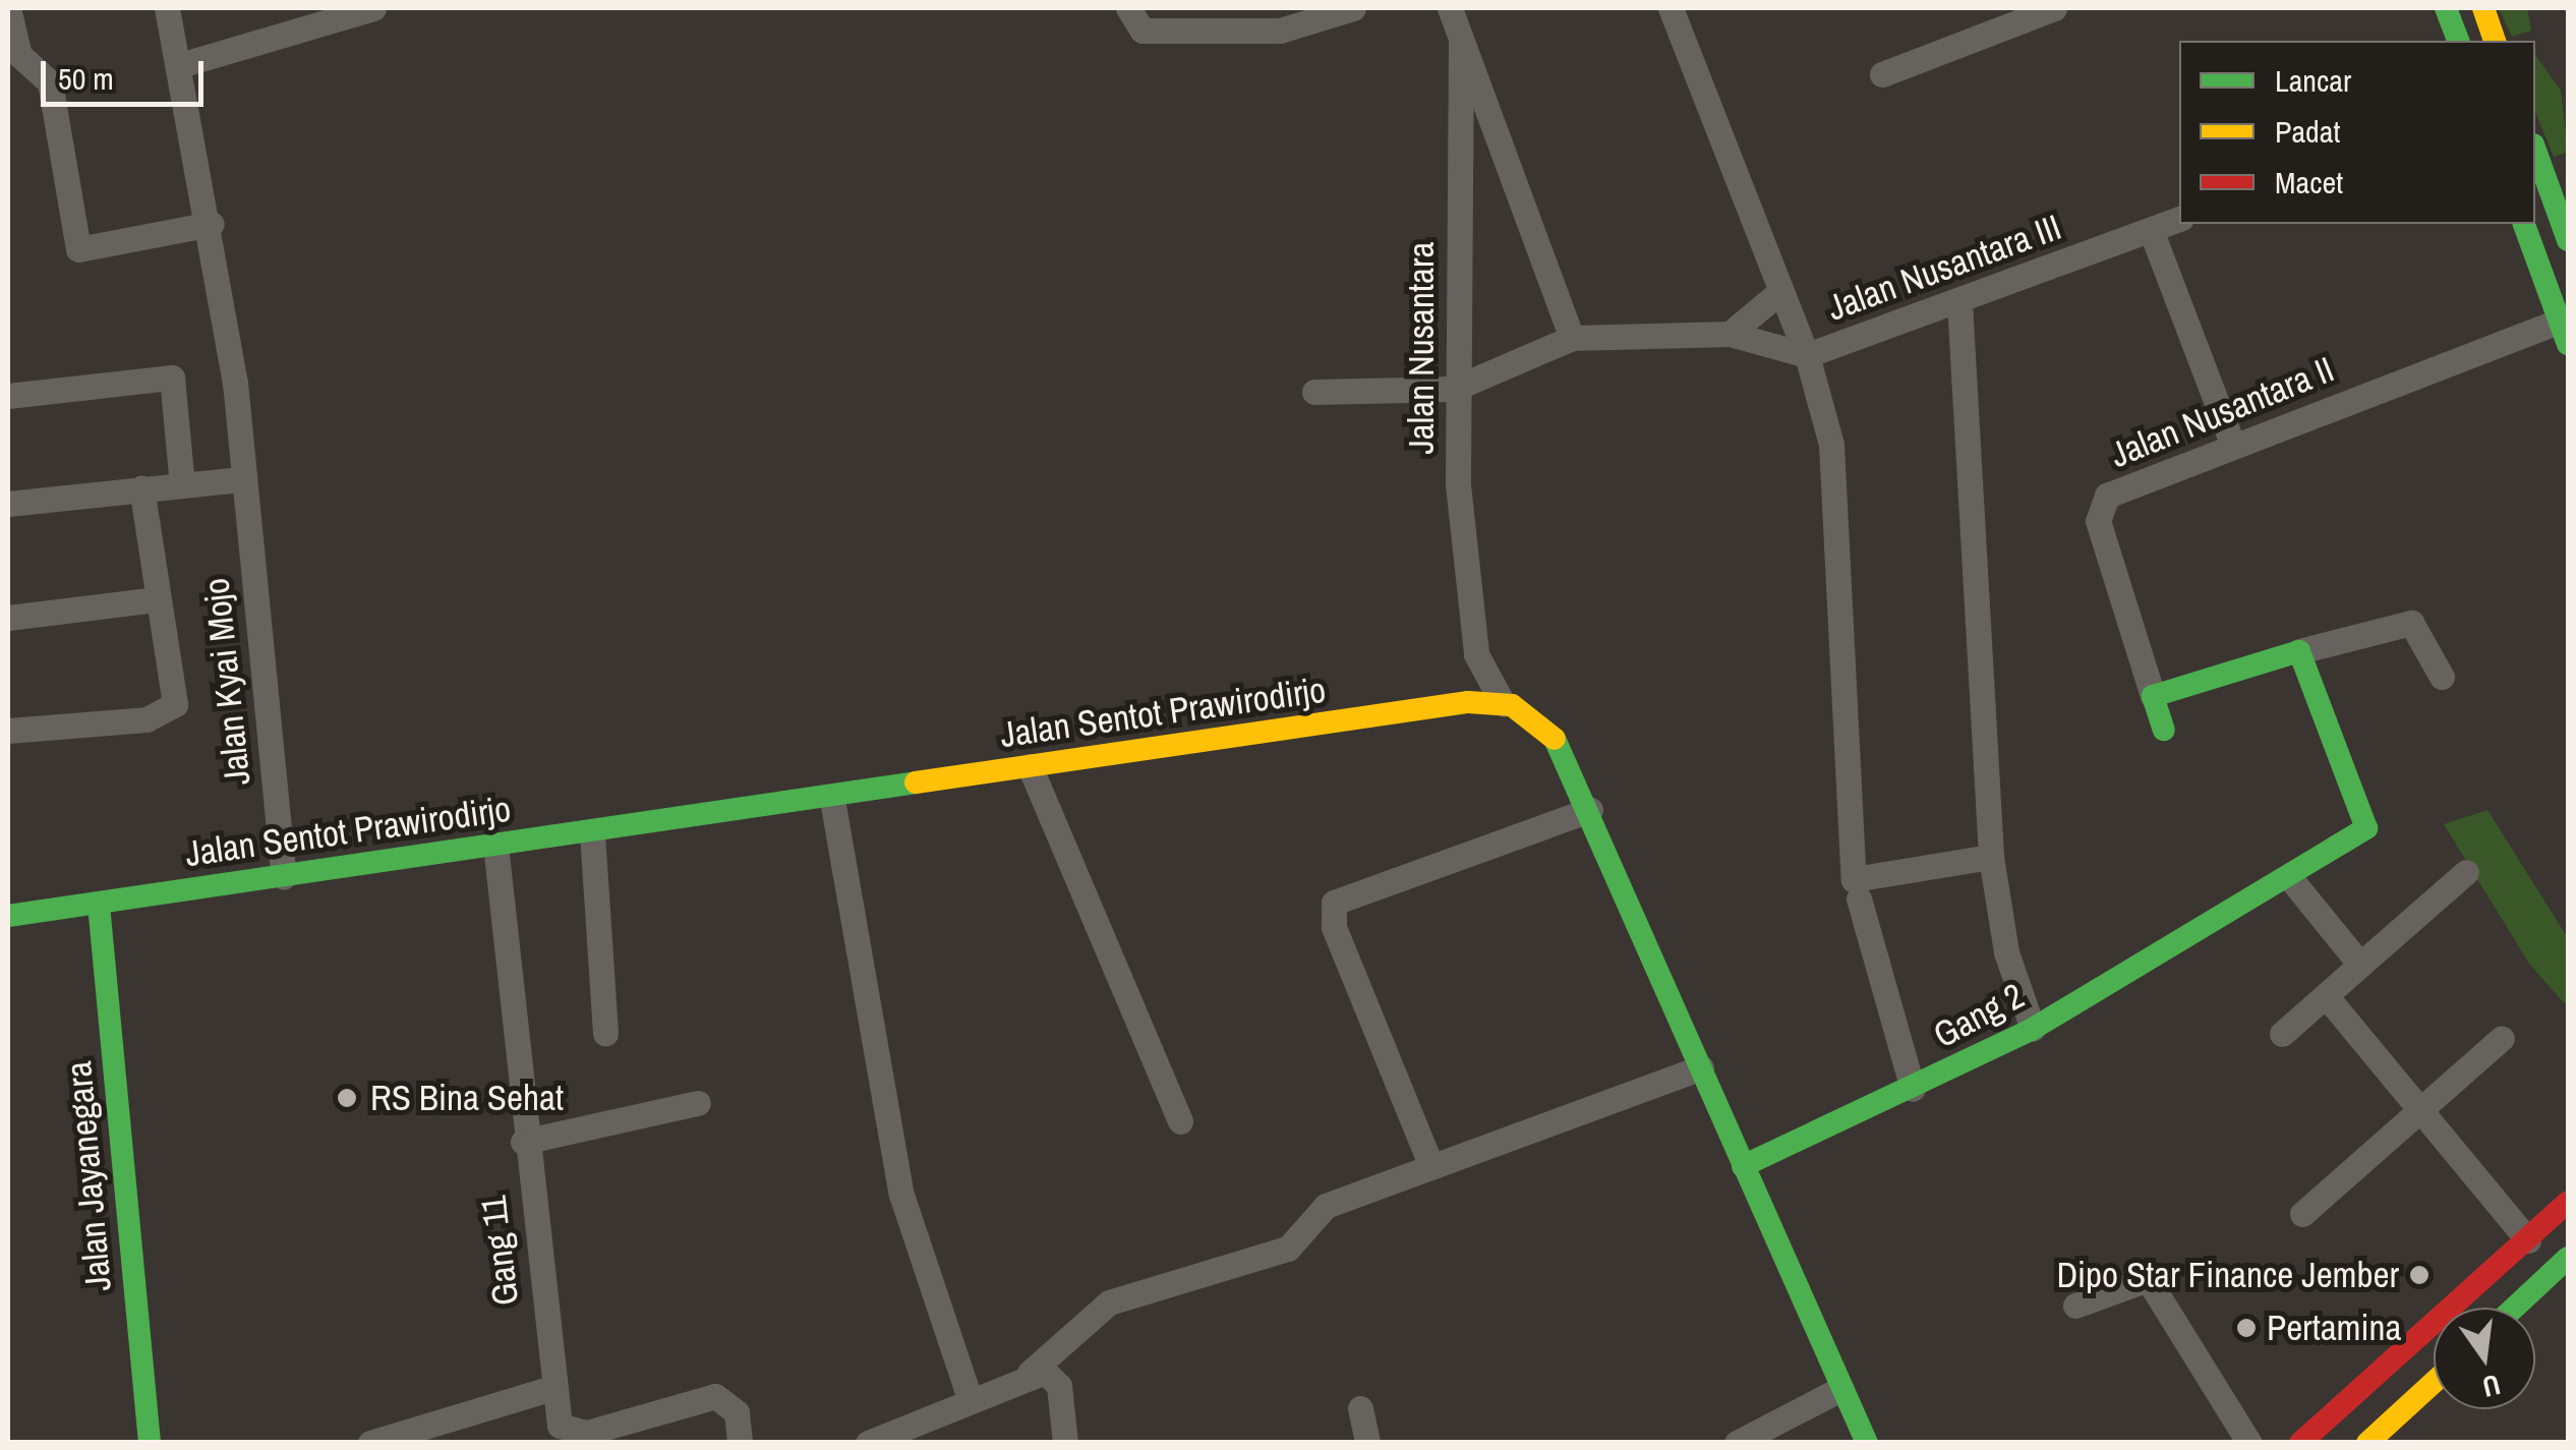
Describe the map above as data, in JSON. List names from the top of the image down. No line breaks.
{"streets":{"main road":["Jalan Sentot Prawirodirjo","Gang 2","Jalan Jayanegara"],"street":["Jalan Nusantara III","Jalan Nusantara","Jalan Nusantara II","Jalan Kyai Mojo","Gang 11"]},"crossings":[["Jalan Nusantara III","Jalan Nusantara"],["Jalan Kyai Mojo","Jalan Sentot Prawirodirjo"],["Jalan Sentot Prawirodirjo","Jalan Jayanegara"],["Jalan Sentot Prawirodirjo","Gang 11"]],"places":["RS Bina Sehat","Dipo Star Finance Jember","Pertamina"],"legend":["Lancar","Padat","Macet"],"scale_bar":"50 m","north":"bottom"}
